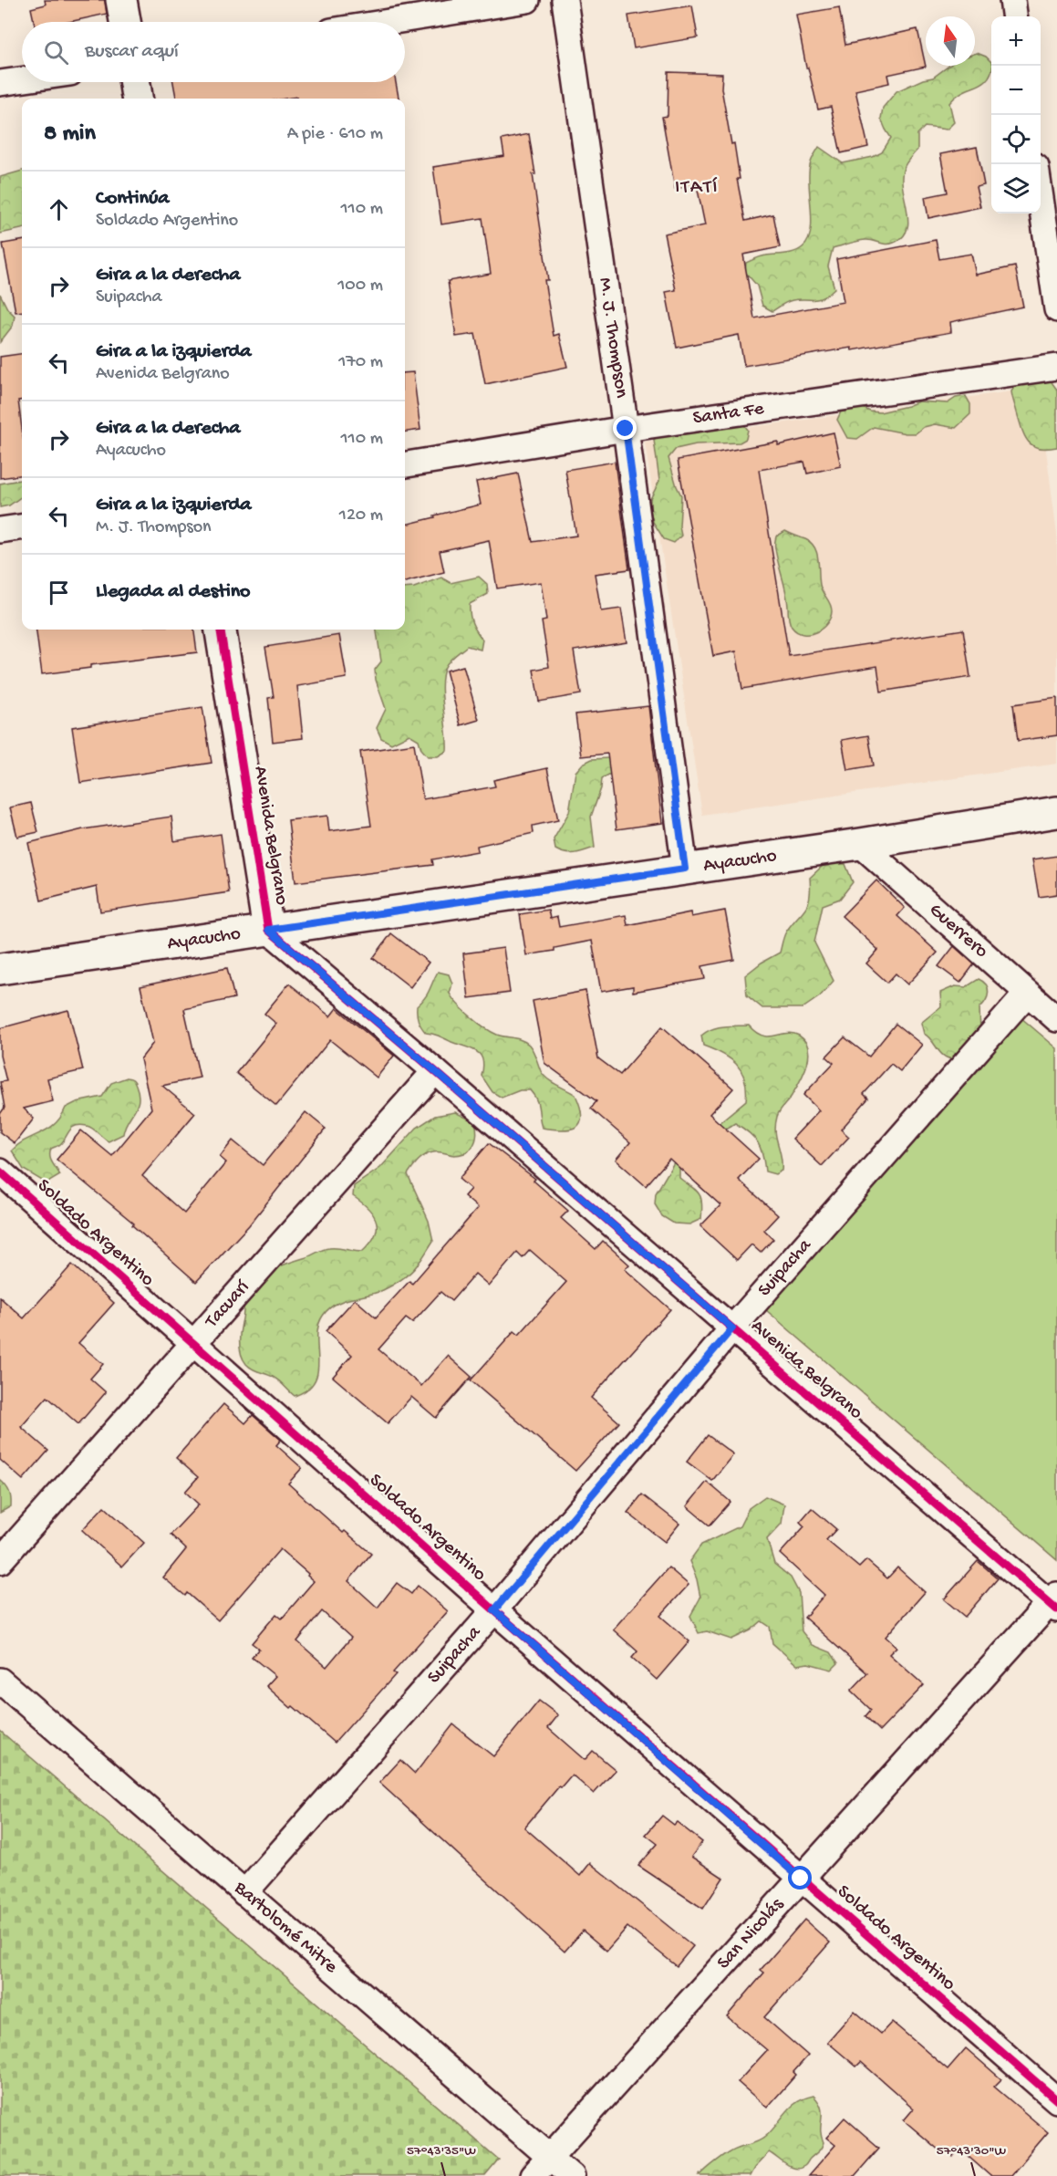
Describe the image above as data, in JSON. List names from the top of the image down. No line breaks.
{"streets":{"street":["M. J. Thompson","Santa Fe","Avenida Belgrano","Ayacucho","Guerrero","Soldado Argentino","Suipacha","Tacuarí","Bartolomé Mitre","San Nicolás"]},"crossings":[["M. J. Thompson","Santa Fe"],["M. J. Thompson","Ayacucho"],["Avenida Belgrano","Ayacucho"],["Avenida Belgrano","Suipacha"],["Avenida Belgrano","Tacuarí"],["Avenida Belgrano","San Nicolás"],["Ayacucho","Guerrero"],["Guerrero","Suipacha"],["Soldado Argentino","Suipacha"],["Soldado Argentino","Tacuarí"],["Soldado Argentino","San Nicolás"],["Suipacha","Bartolomé Mitre"],["Bartolomé Mitre","San Nicolás"]],"districts":["ITATÍ"],"north":"top","page":{"map_buttons":["+","−"],"search":"Buscar aquí","heading":["8 min","A pie · 610 m"],"list":[["Continúa","Soldado Argentino","110 m"],["Gira a la derecha","Suipacha","100 m"],["Gira a la izquierda","Avenida Belgrano","170 m"],["Gira a la derecha","Ayacucho","110 m"],["Gira a la izquierda","M. J. Thompson","120 m"],"Llegada al destino"]},"coordinates":["57°43'35\"W","57°43'30\"W"]}
